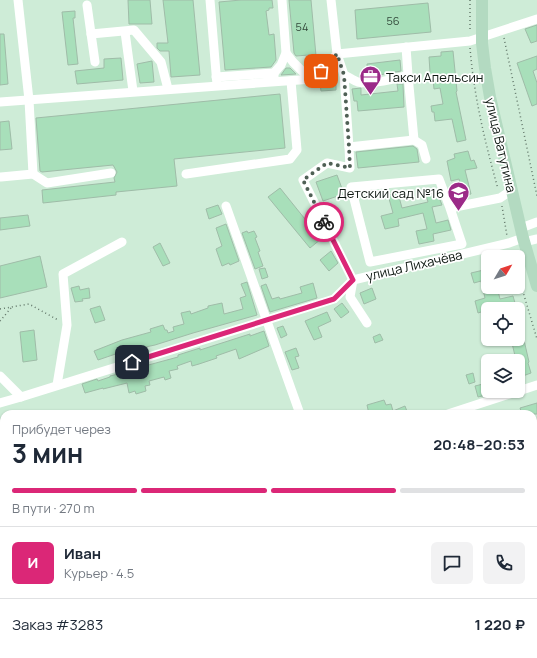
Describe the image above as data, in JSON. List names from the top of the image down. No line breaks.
{"streets":{"main road":["улица Ватутина"],"street":["улица Лихачёва"]},"crossings":[["улица Ватутина","улица Лихачёва"]],"places":{"office":["Такси Апельсин"],"school or university":["Детский сад №16"]},"house_numbers":["56","54"],"north":"top right","page":{"heading":["3 мин","Прибудет через","20:48–20:53"],"panel":["Иван","Курьер · 4.5","Заказ #3283","1 220 ₽"],"bar":"В пути · 270 m","round":"И"}}
